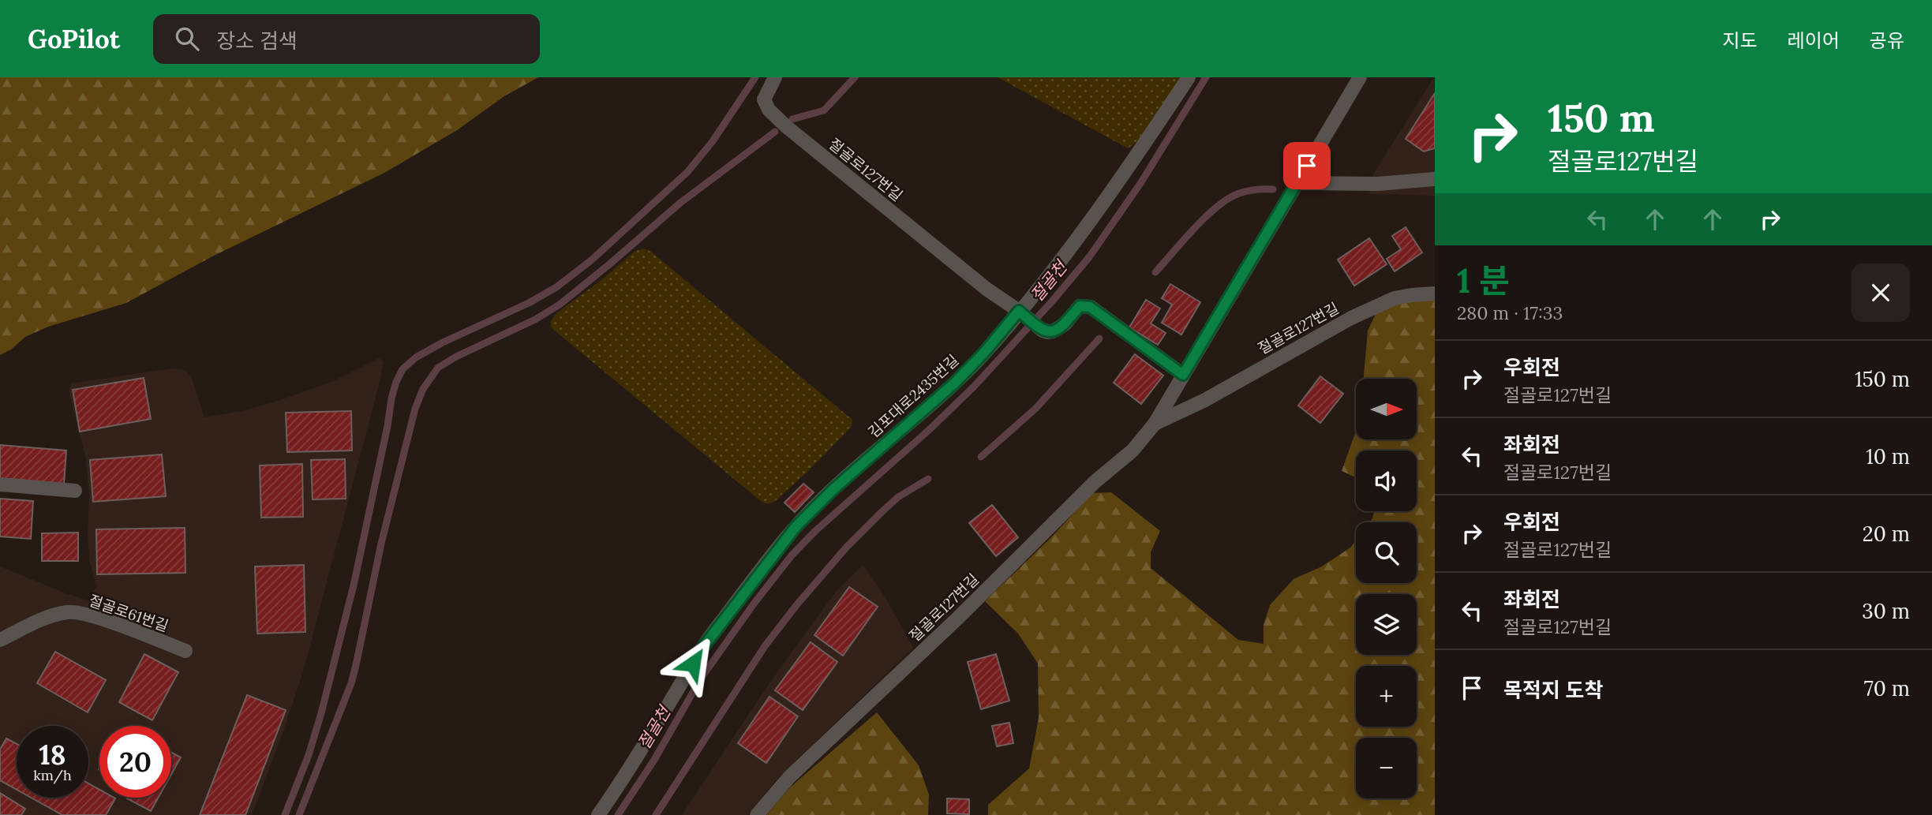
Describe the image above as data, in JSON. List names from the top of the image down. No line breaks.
{"streets":{"lane":["절골로127번길","김포대로2435번길","절골로61번길"]},"crossings":[["절골로127번길","김포대로2435번길"]],"water":["절골천"],"north":"right","page":{"header":"GoPilot","search":"장소 검색","nav":["지도","레이어","공유"],"turn":["150 m","절골로127번길"],"heading":["1 분","280 m · 17:33"],"list":[{"name":"우회전","note":"절골로127번길","value":"150 m"},{"name":"좌회전","note":"절골로127번길","value":"10 m"},{"name":"우회전","note":"절골로127번길","value":"20 m"},{"name":"좌회전","note":"절골로127번길","value":"30 m"},{"name":"목적지 도착","value":"70 m"}],"map_buttons":["+","−"],"speed":"18 km/h","limit":"20"}}
